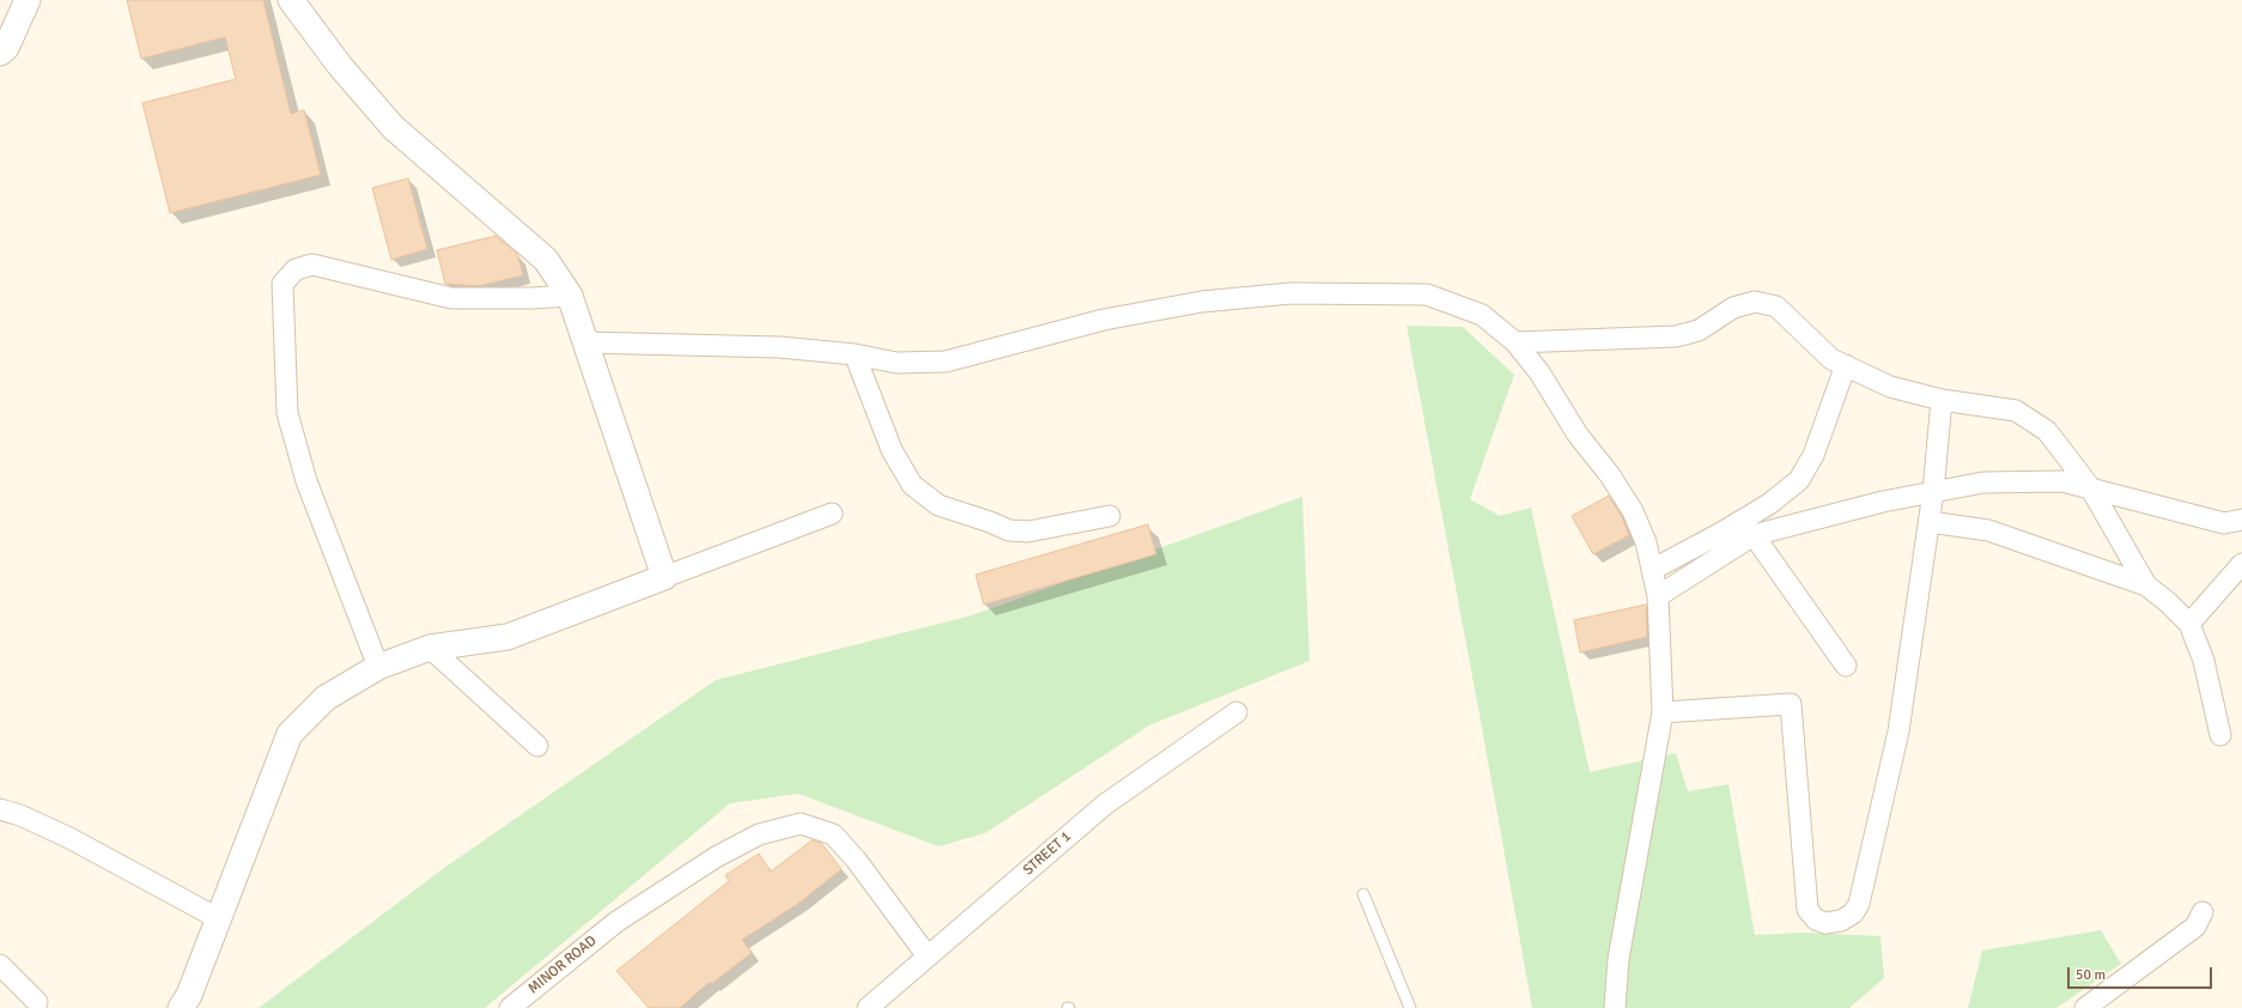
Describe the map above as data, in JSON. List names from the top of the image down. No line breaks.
{"streets":{"street":["STREET 1","MINOR ROAD"]},"crossings":[["STREET 1","MINOR ROAD"]],"scale_bar":"50 m"}
